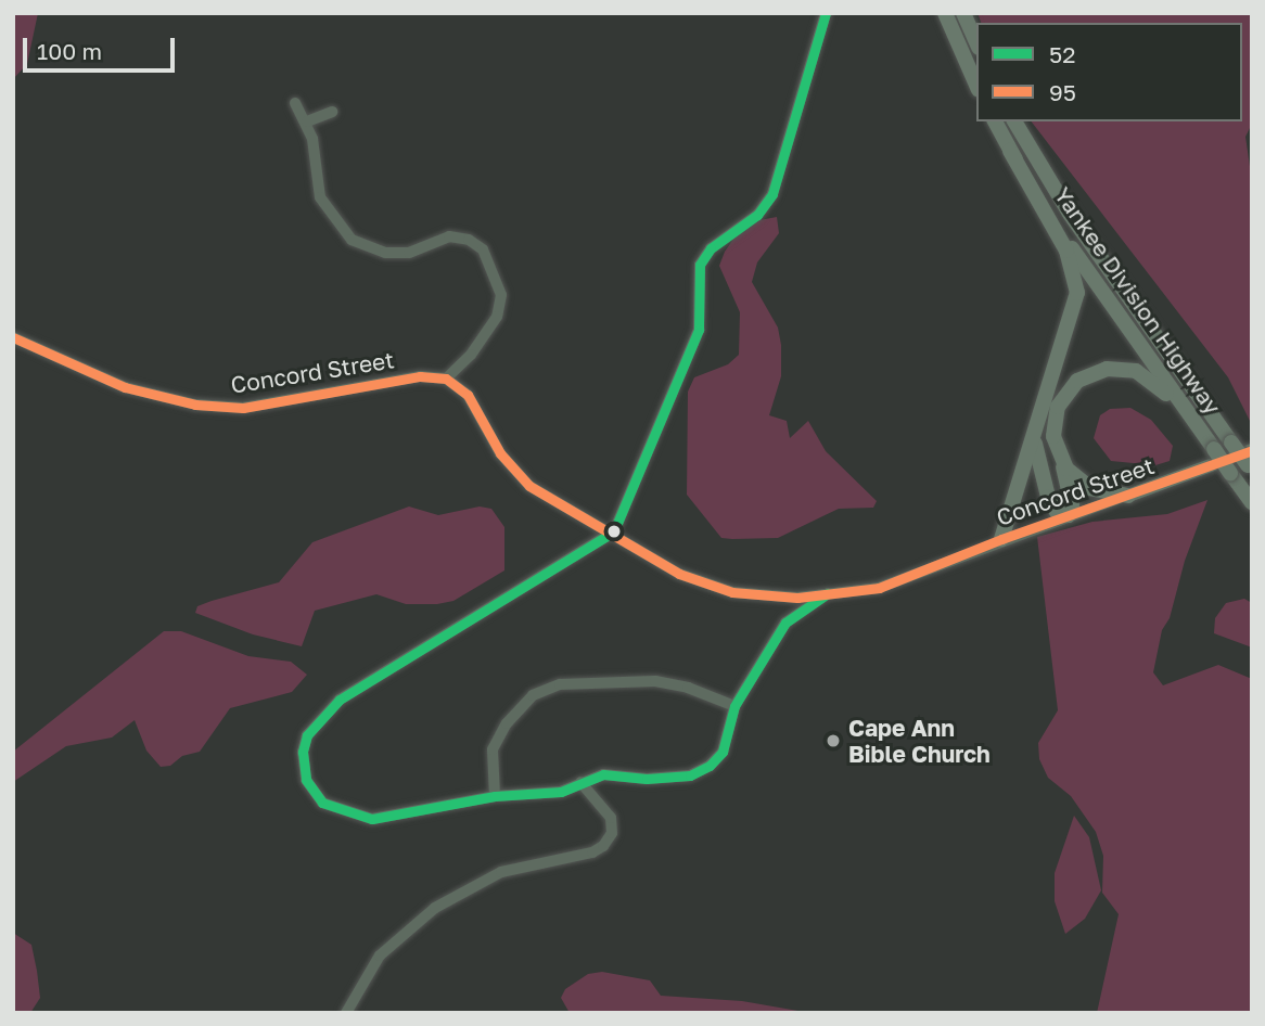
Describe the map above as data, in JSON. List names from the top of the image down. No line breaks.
{"streets":{"highway":["Yankee Division Highway"],"main road":["Concord Street"]},"crossings":[["Yankee Division Highway","Concord Street"]],"places":["Cape Ann Bible Church"],"lines":["transit line 52","transit line 95"],"legend":["52","95"],"scale_bar":"100 m"}
